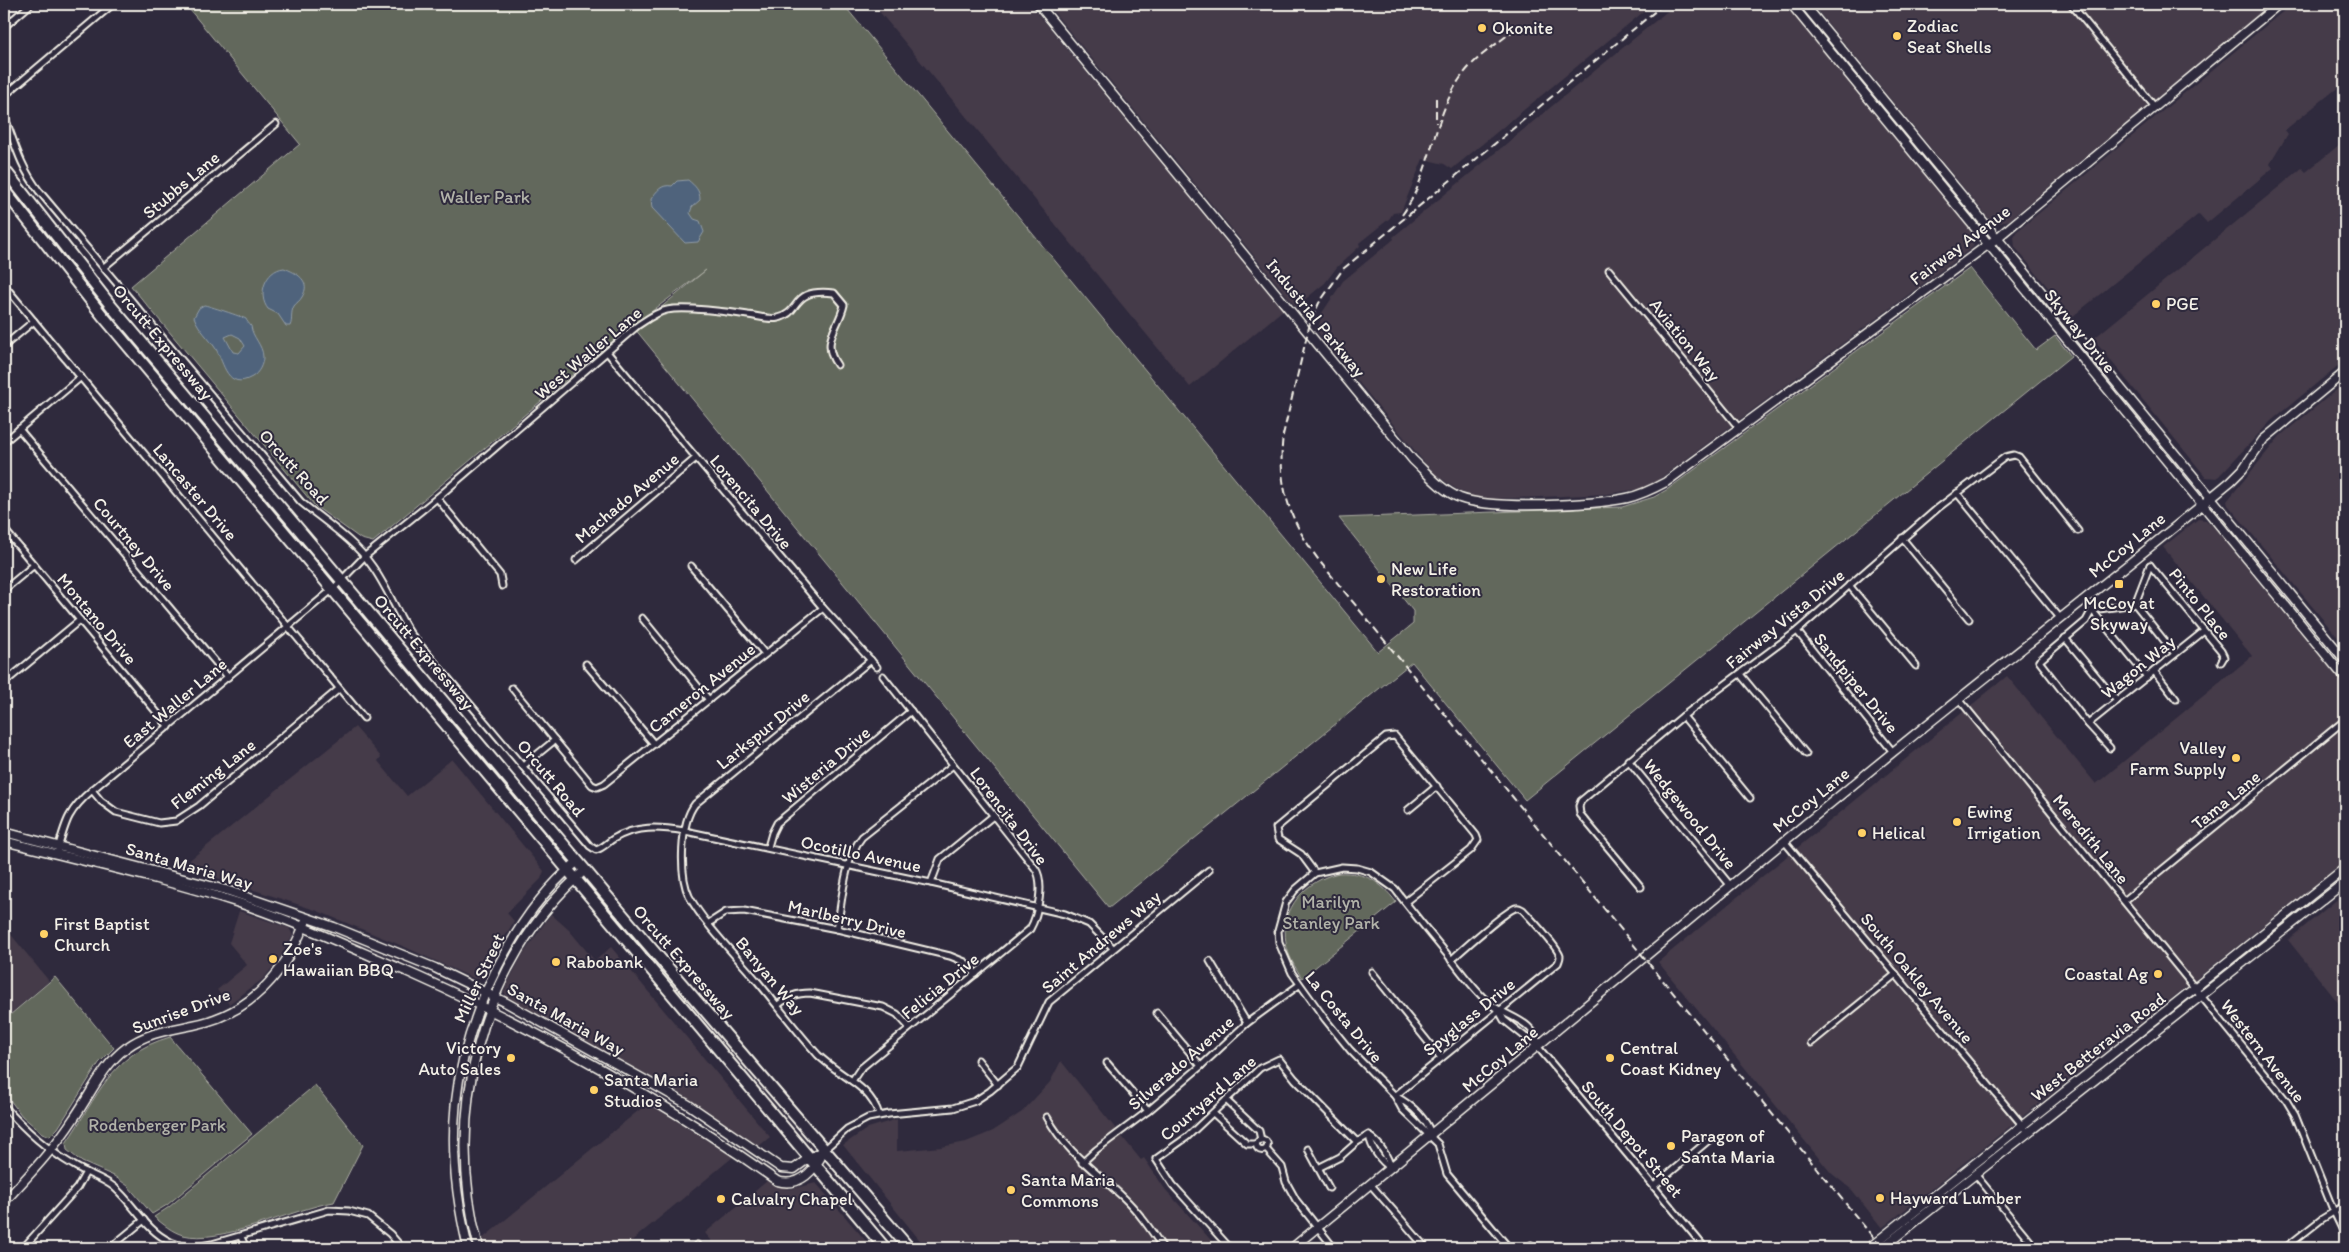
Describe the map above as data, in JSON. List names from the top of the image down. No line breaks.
{"streets":{"highway":["Orcutt Expressway"],"main road":["Fairway Avenue","Industrial Parkway","Skyway Drive","McCoy Lane","Santa Maria Way","Miller Street","Sunrise Drive","West Betteravia Road"],"street":["Stubbs Lane","Aviation Way","West Waller Lane","Orcutt Road","Lancaster Drive","Machado Avenue","Lorencita Drive","Courtney Drive","Pinto Place","Montano Drive","Fairway Vista Drive","Wagon Way","Sandpiper Drive","Cameron Avenue","East Waller Lane","Larkspur Drive","Wisteria Drive","Fleming Lane","Tama Lane","Wedgewood Drive","Meredith Lane","Ocotillo Avenue","Marlberry Drive","Saint Andrews Way","Banyan Way","South Oakley Avenue","Felicia Drive","La Costa Drive","Spyglass Drive","Western Avenue","Silverado Avenue","Courtyard Lane","South Depot Street"]},"crossings":[["Stubbs Lane","Orcutt Road"],["Fairway Avenue","Industrial Parkway"],["Fairway Avenue","Skyway Drive"],["Fairway Avenue","Aviation Way"],["Skyway Drive","McCoy Lane"],["Orcutt Expressway","West Waller Lane"],["Orcutt Expressway","East Waller Lane"],["Orcutt Expressway","Santa Maria Way"],["Orcutt Expressway","Saint Andrews Way"],["Orcutt Expressway","Miller Street"],["West Waller Lane","Orcutt Road"],["West Waller Lane","Lorencita Drive"],["West Waller Lane","East Waller Lane"],["Orcutt Road","Ocotillo Avenue"],["Lancaster Drive","East Waller Lane"],["Lancaster Drive","Fleming Lane"],["Machado Avenue","Lorencita Drive"],["Lorencita Drive","Cameron Avenue"],["Lorencita Drive","Larkspur Drive"],["Lorencita Drive","Wisteria Drive"],["Lorencita Drive","Ocotillo Avenue"],["Lorencita Drive","Felicia Drive"],["Courtney Drive","East Waller Lane"],["McCoy Lane","Sandpiper Drive"],["McCoy Lane","Wedgewood Drive"],["McCoy Lane","Meredith Lane"],["McCoy Lane","South Oakley Avenue"],["McCoy Lane","La Costa Drive"],["McCoy Lane","South Depot Street"],["Pinto Place","Wagon Way"],["Montano Drive","East Waller Lane"],["Fairway Vista Drive","Sandpiper Drive"],["Fairway Vista Drive","Wedgewood Drive"],["East Waller Lane","Fleming Lane"],["East Waller Lane","Santa Maria Way"],["Larkspur Drive","Ocotillo Avenue"],["Larkspur Drive","Banyan Way"],["Wisteria Drive","Ocotillo Avenue"],["Tama Lane","Meredith Lane"],["Meredith Lane","West Betteravia Road"],["Meredith Lane","Western Avenue"],["Ocotillo Avenue","Saint Andrews Way"],["Ocotillo Avenue","Banyan Way"],["Ocotillo Avenue","Felicia Drive"],["Santa Maria Way","Saint Andrews Way"],["Santa Maria Way","Miller Street"],["Santa Maria Way","Sunrise Drive"],["Marlberry Drive","Banyan Way"],["Marlberry Drive","Felicia Drive"],["Saint Andrews Way","Banyan Way"],["Banyan Way","Felicia Drive"],["South Oakley Avenue","West Betteravia Road"],["La Costa Drive","Spyglass Drive"],["La Costa Drive","Silverado Avenue"],["La Costa Drive","South Depot Street"],["Spyglass Drive","South Depot Street"],["West Betteravia Road","Western Avenue"]],"parks":["Waller Park","Marilyn Stanley Park","Rodenberger Park"],"places":{"other":["Okonite","Zodiac Seat Shells","PGE","New Life Restoration","Valley Farm Supply","Ewing Irrigation","Helical","First Baptist Church","Zoe's Hawaiian BBQ","Rabobank","Coastal Ag","Victory Auto Sales","Central Coast Kidney","Santa Maria Studios","Paragon of Santa Maria","Santa Maria Commons","Hayward Lumber","Calvalry Chapel"],"transit":["McCoy at Skyway"]}}
